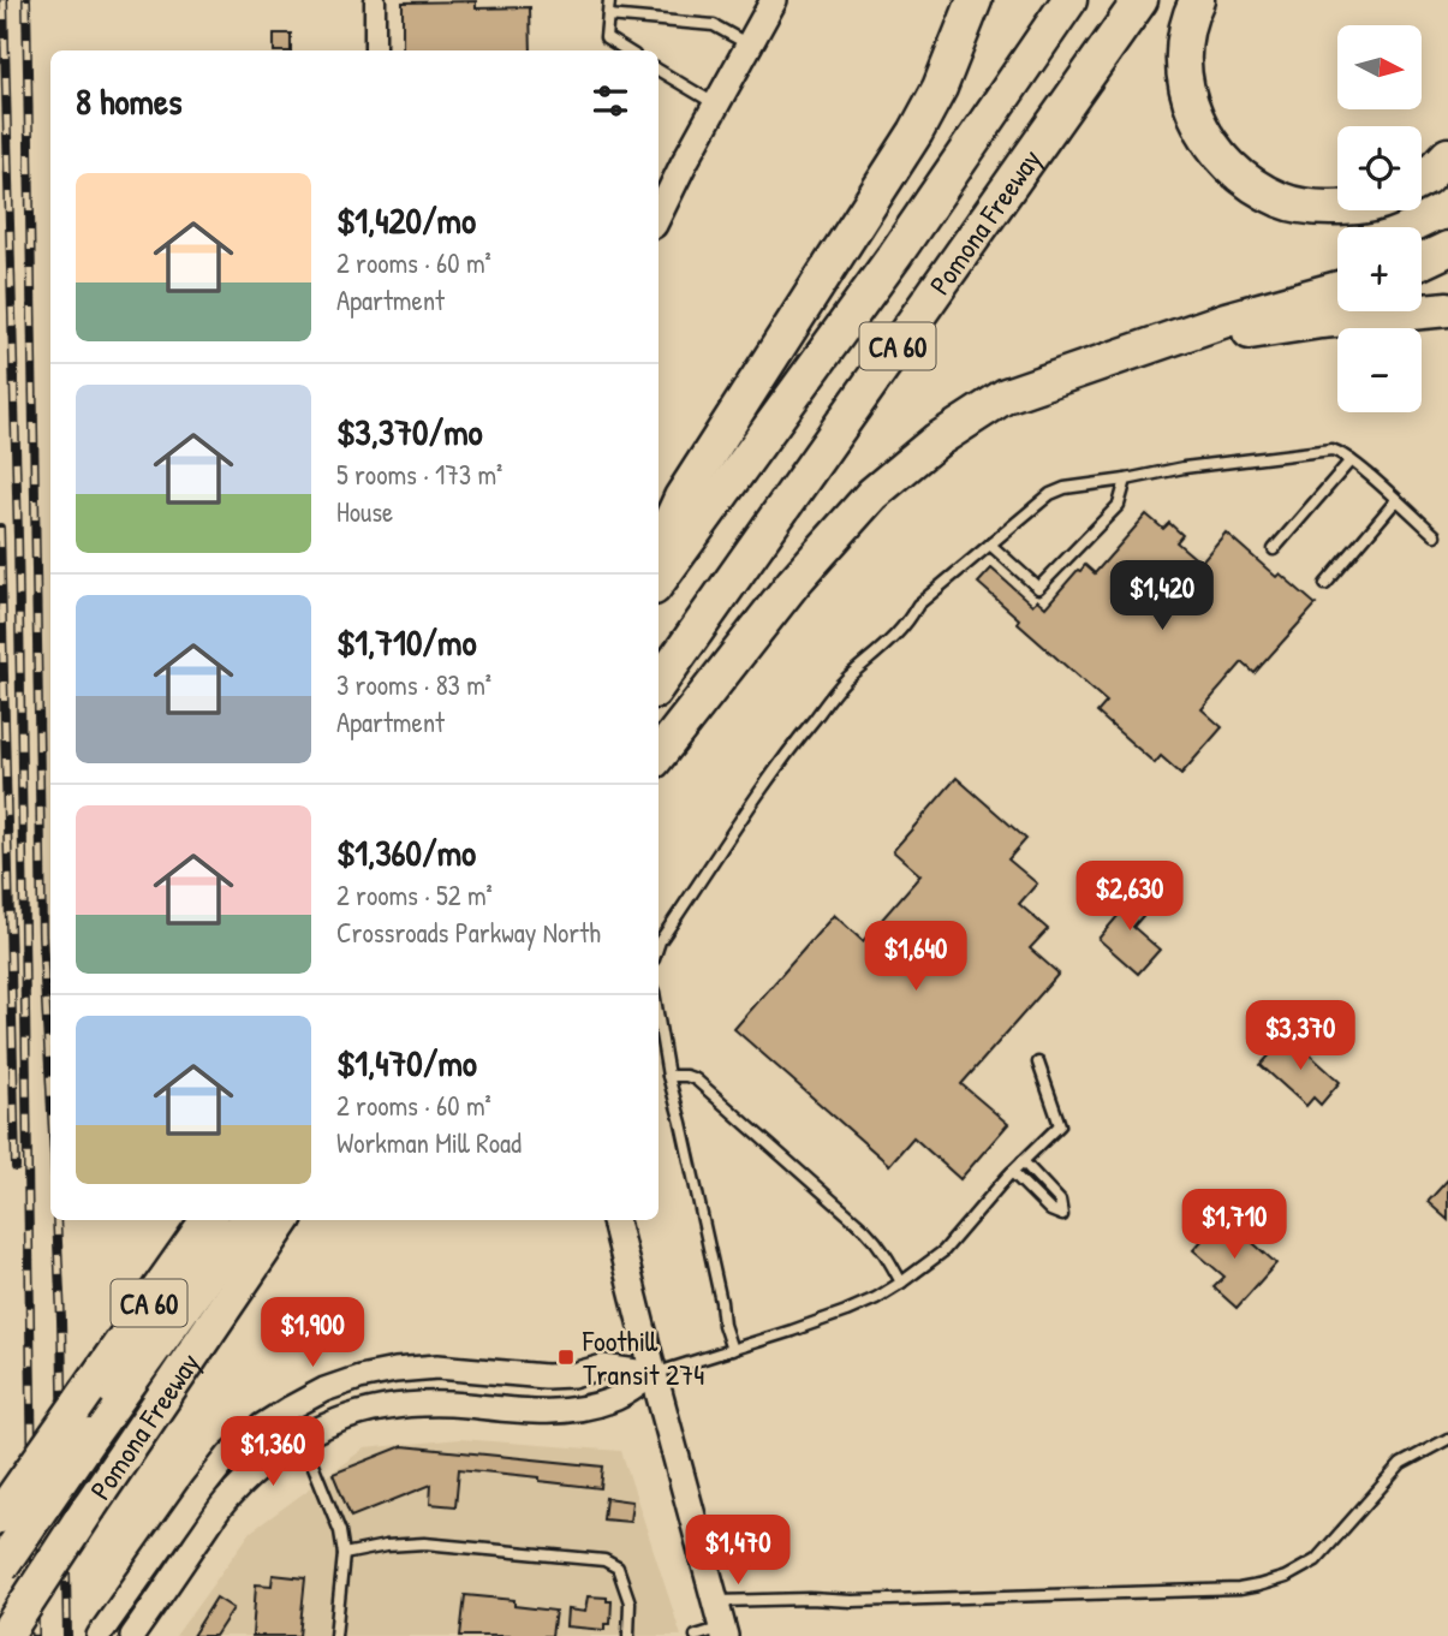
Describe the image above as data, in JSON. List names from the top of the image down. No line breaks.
{"streets":{"highway":["Pomona Freeway","CA 60"]},"places":{"transit":["Foothill Transit 274"]},"north":"right","page":{"map_buttons":["+","−"],"heading":"8 homes","list":[{"name":"$1,420/mo","note":"2 rooms · 60 m² · Apartment"},{"name":"$3,370/mo","note":"5 rooms · 173 m² · House"},{"name":"$1,710/mo","note":"3 rooms · 83 m² · Apartment"},{"name":"$1,360/mo","note":"2 rooms · 52 m² · Crossroads Parkway North"},{"name":"$1,470/mo","note":"2 rooms · 60 m² · Workman Mill Road"}],"price":["$1,420","$2,630","$1,640","$3,370","$1,710","$1,900","$1,360","$1,470"]}}
